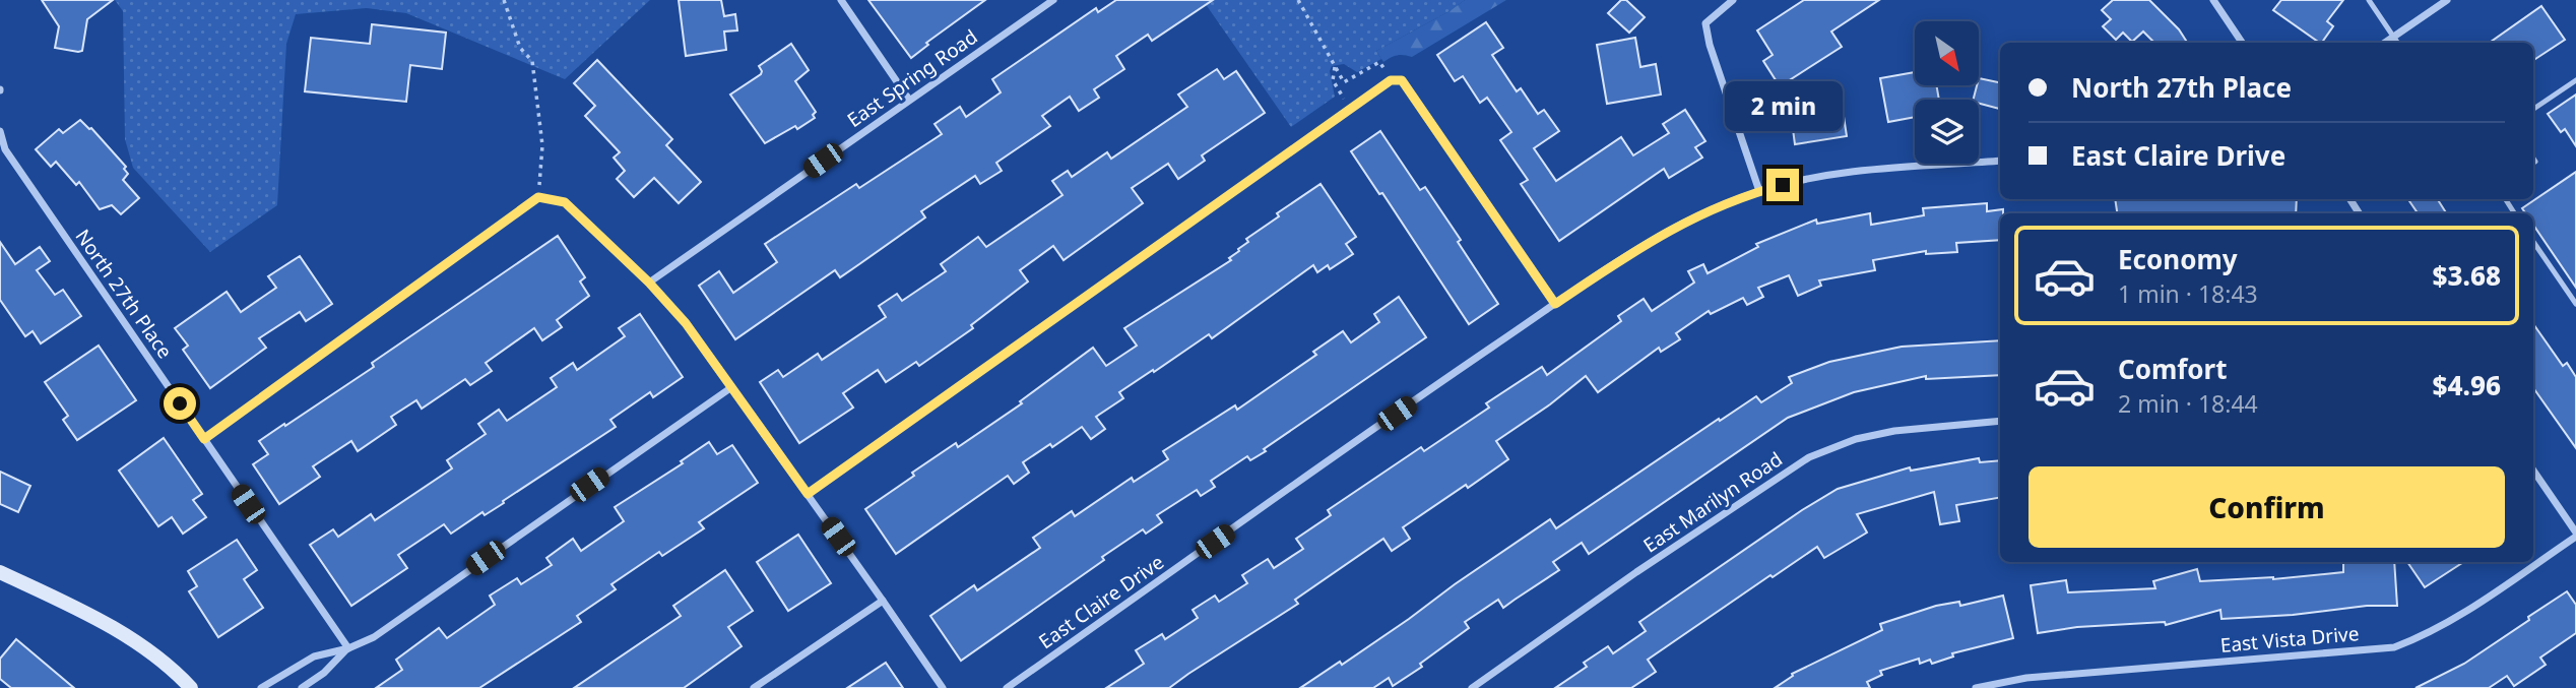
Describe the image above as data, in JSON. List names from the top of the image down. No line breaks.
{"streets":{"street":["East Spring Road","North 27th Place","East Marilyn Road","East Claire Drive","East Vista Drive"]},"north":"bottom right","page":{"banner":["North 27th Place","East Claire Drive"],"bubble":"2 min","list":[{"name":"Economy","note":"1 min · 18:43","value":"$3.68"},{"name":"Comfort","note":"2 min · 18:44","value":"$4.96"}],"buttons":"Confirm"}}
